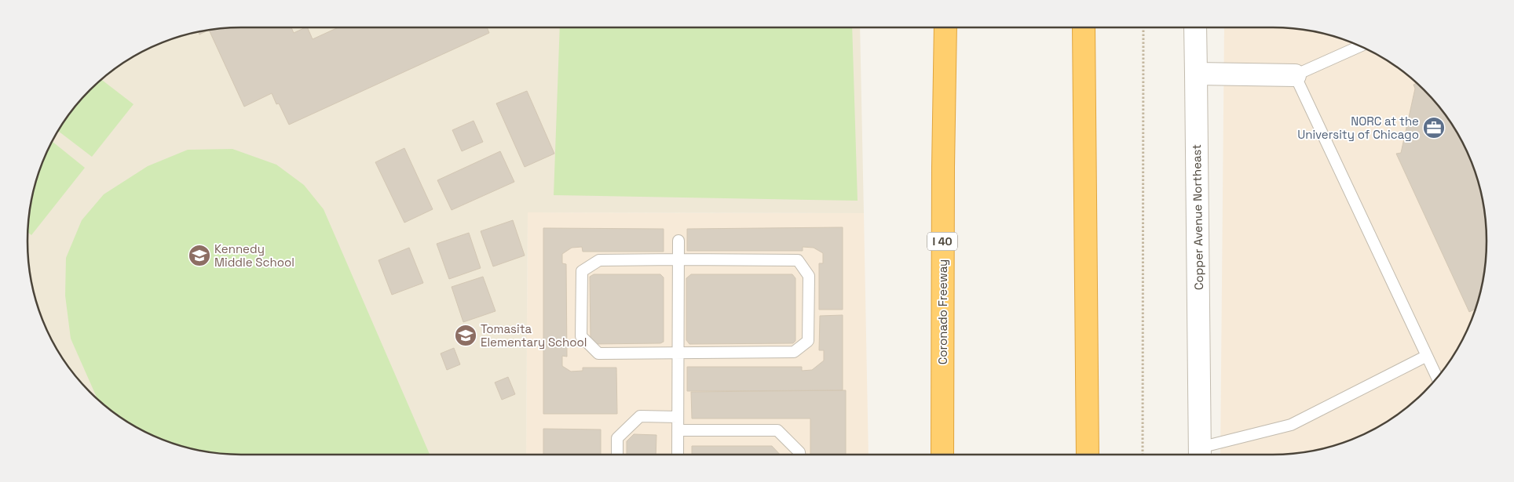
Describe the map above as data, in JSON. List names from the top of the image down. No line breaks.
{"streets":{"highway":["I 40","Coronado Freeway"],"street":["Copper Avenue Northeast"]},"places":{"office":["NORC at the University of Chicago"],"school or university":["Kennedy Middle School","Tomasita Elementary School"]}}
